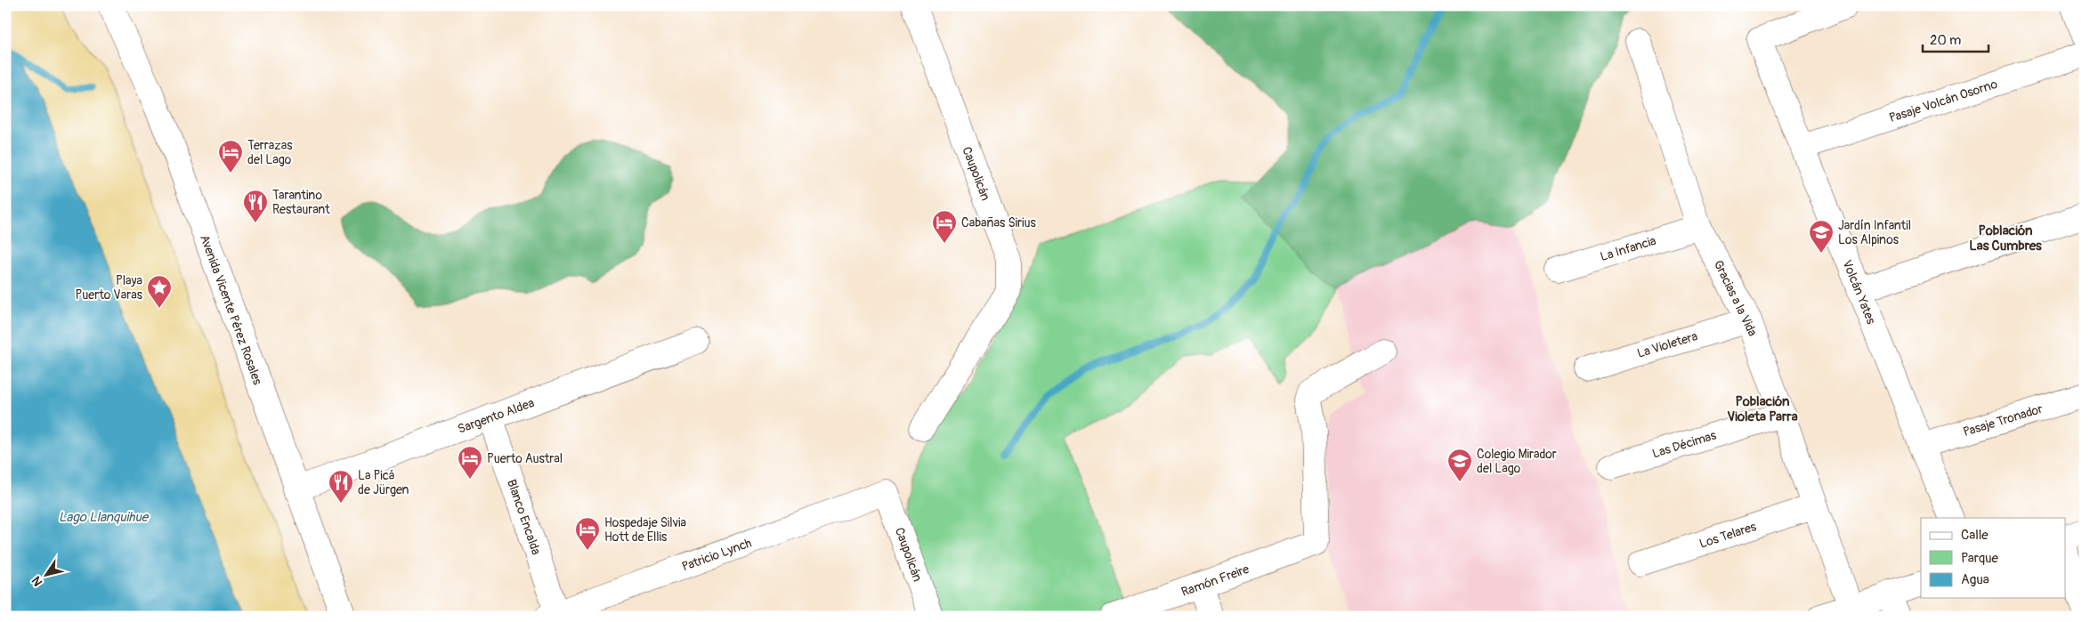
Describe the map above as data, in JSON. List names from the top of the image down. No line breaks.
{"streets":{"street":["Pasaje Volcán Osorno","Caupolicán","La Infancia","Volcán Yates","Gracias a la Vida","Avenida Vicente Pérez Rosales","La Violetera","Sargento Aldea","Pasaje Tronador","Las Décimas","Blanco Encalda","Los Telares","Patricio Lynch","Ramón Freire"]},"crossings":[["Pasaje Volcán Osorno","Volcán Yates"],["Caupolicán","Patricio Lynch"],["La Infancia","Gracias a la Vida"],["Volcán Yates","Pasaje Tronador"],["Gracias a la Vida","La Violetera"],["Gracias a la Vida","Las Décimas"],["Gracias a la Vida","Los Telares"],["Avenida Vicente Pérez Rosales","Sargento Aldea"],["Sargento Aldea","Blanco Encalda"],["Blanco Encalda","Patricio Lynch"]],"districts":["Población Las Cumbres","Población Violeta Parra"],"water":["Lago Llanquihue"],"places":{"hotel":["Terrazas del Lago","Cabañas Sirius","Puerto Austral","Hospedaje Silvia Hott de Ellis"],"restaurant":["Tarantino Restaurant","La Picá de Jürgen"],"school or university":["Jardín Infantil Los Alpinos","Colegio Mirador del Lago"],"place":["Playa Puerto Varas"]},"legend":["Calle","Parque","Agua"],"scale_bar":"20 m","north":"bottom left"}
